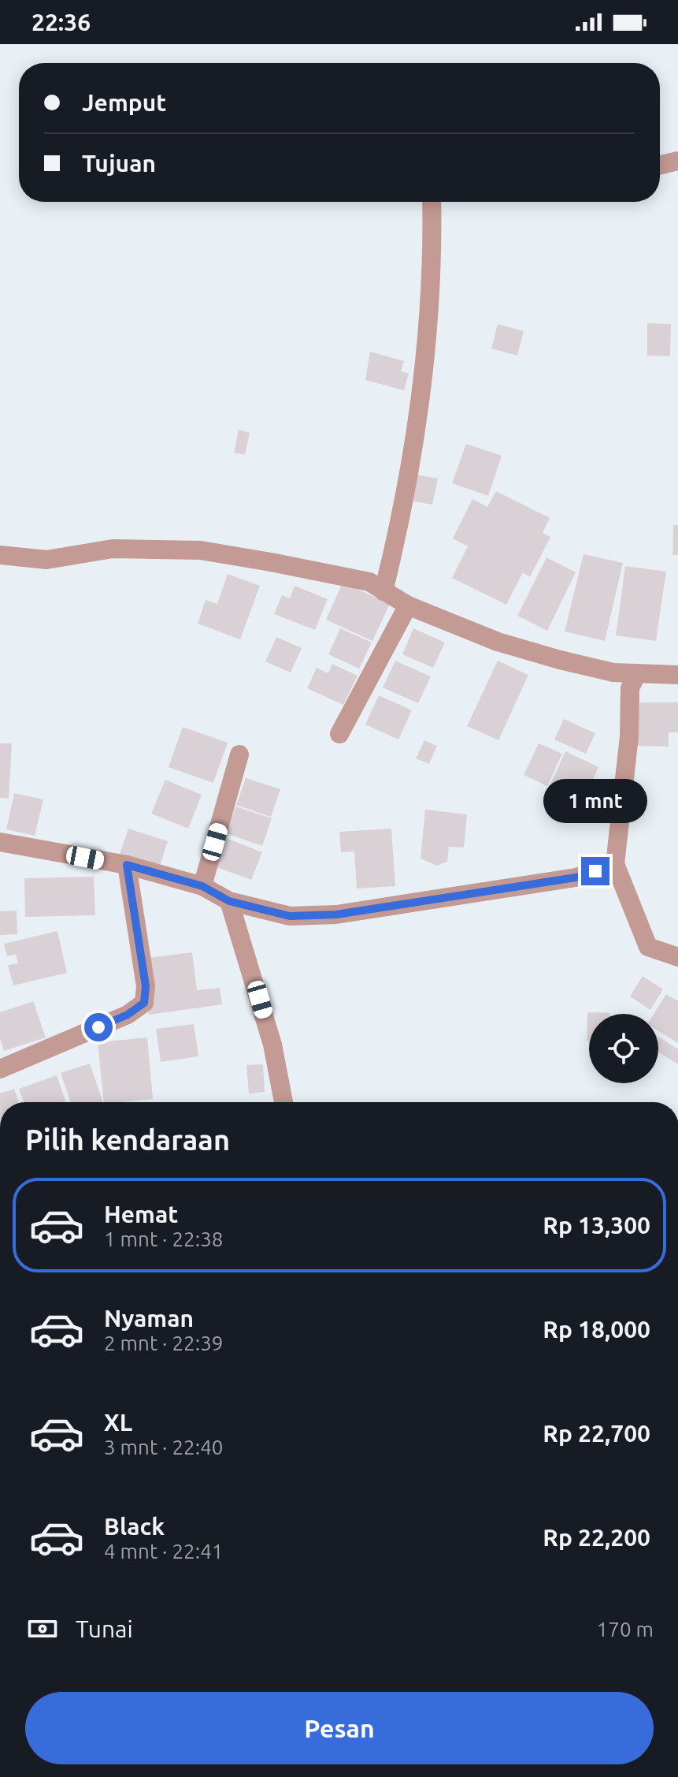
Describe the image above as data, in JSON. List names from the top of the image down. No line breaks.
{"page":{"status":"22:36","banner":["Jemput","Tujuan"],"bubble":"1 mnt","heading":"Pilih kendaraan","list":[{"name":"Hemat","note":"1 mnt · 22:38","value":"Rp 13,300"},{"name":"Nyaman","note":"2 mnt · 22:39","value":"Rp 18,000"},{"name":"XL","note":"3 mnt · 22:40","value":"Rp 22,700"},{"name":"Black","note":"4 mnt · 22:41","value":"Rp 22,200"}],"pay":["Tunai","170 m"],"buttons":"Pesan"}}
